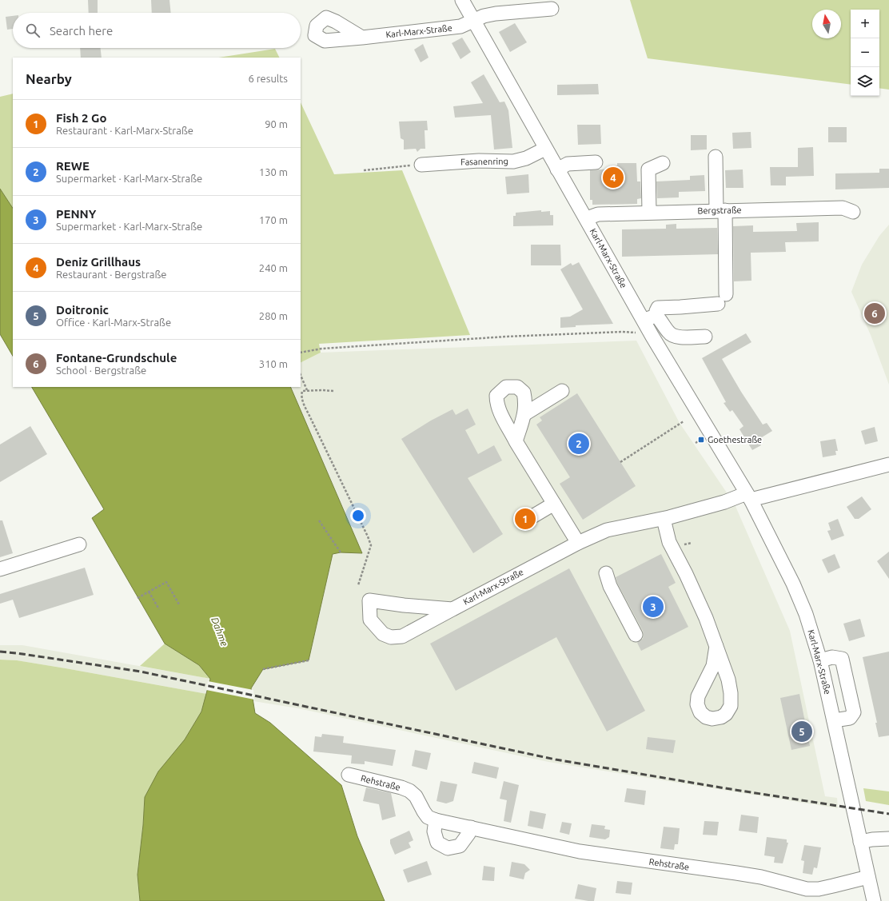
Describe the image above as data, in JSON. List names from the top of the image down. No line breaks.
{"streets":{"street":["Karl-Marx-Straße","Fasanenring","Bergstraße","Rehstraße"]},"crossings":[["Karl-Marx-Straße","Fasanenring"],["Karl-Marx-Straße","Bergstraße"],["Karl-Marx-Straße","Rehstraße"]],"water":["Dahme"],"places":{"transit":["Goethestraße"]},"north":"top","page":{"map_buttons":["+","−"],"search":"Search here","heading":["Nearby","6 results"],"list":[{"mark":"1","name":"Fish 2 Go","note":"Restaurant · Karl-Marx-Straße","value":"90 m"},{"mark":"2","name":"REWE","note":"Supermarket · Karl-Marx-Straße","value":"130 m"},{"mark":"3","name":"PENNY","note":"Supermarket · Karl-Marx-Straße","value":"170 m"},{"mark":"4","name":"Deniz Grillhaus","note":"Restaurant · Bergstraße","value":"240 m"},{"mark":"5","name":"Doitronic","note":"Office · Karl-Marx-Straße","value":"280 m"},{"mark":"6","name":"Fontane-Grundschule","note":"School · Bergstraße","value":"310 m"}],"pins":["4","6","2","1","3","5"]}}
